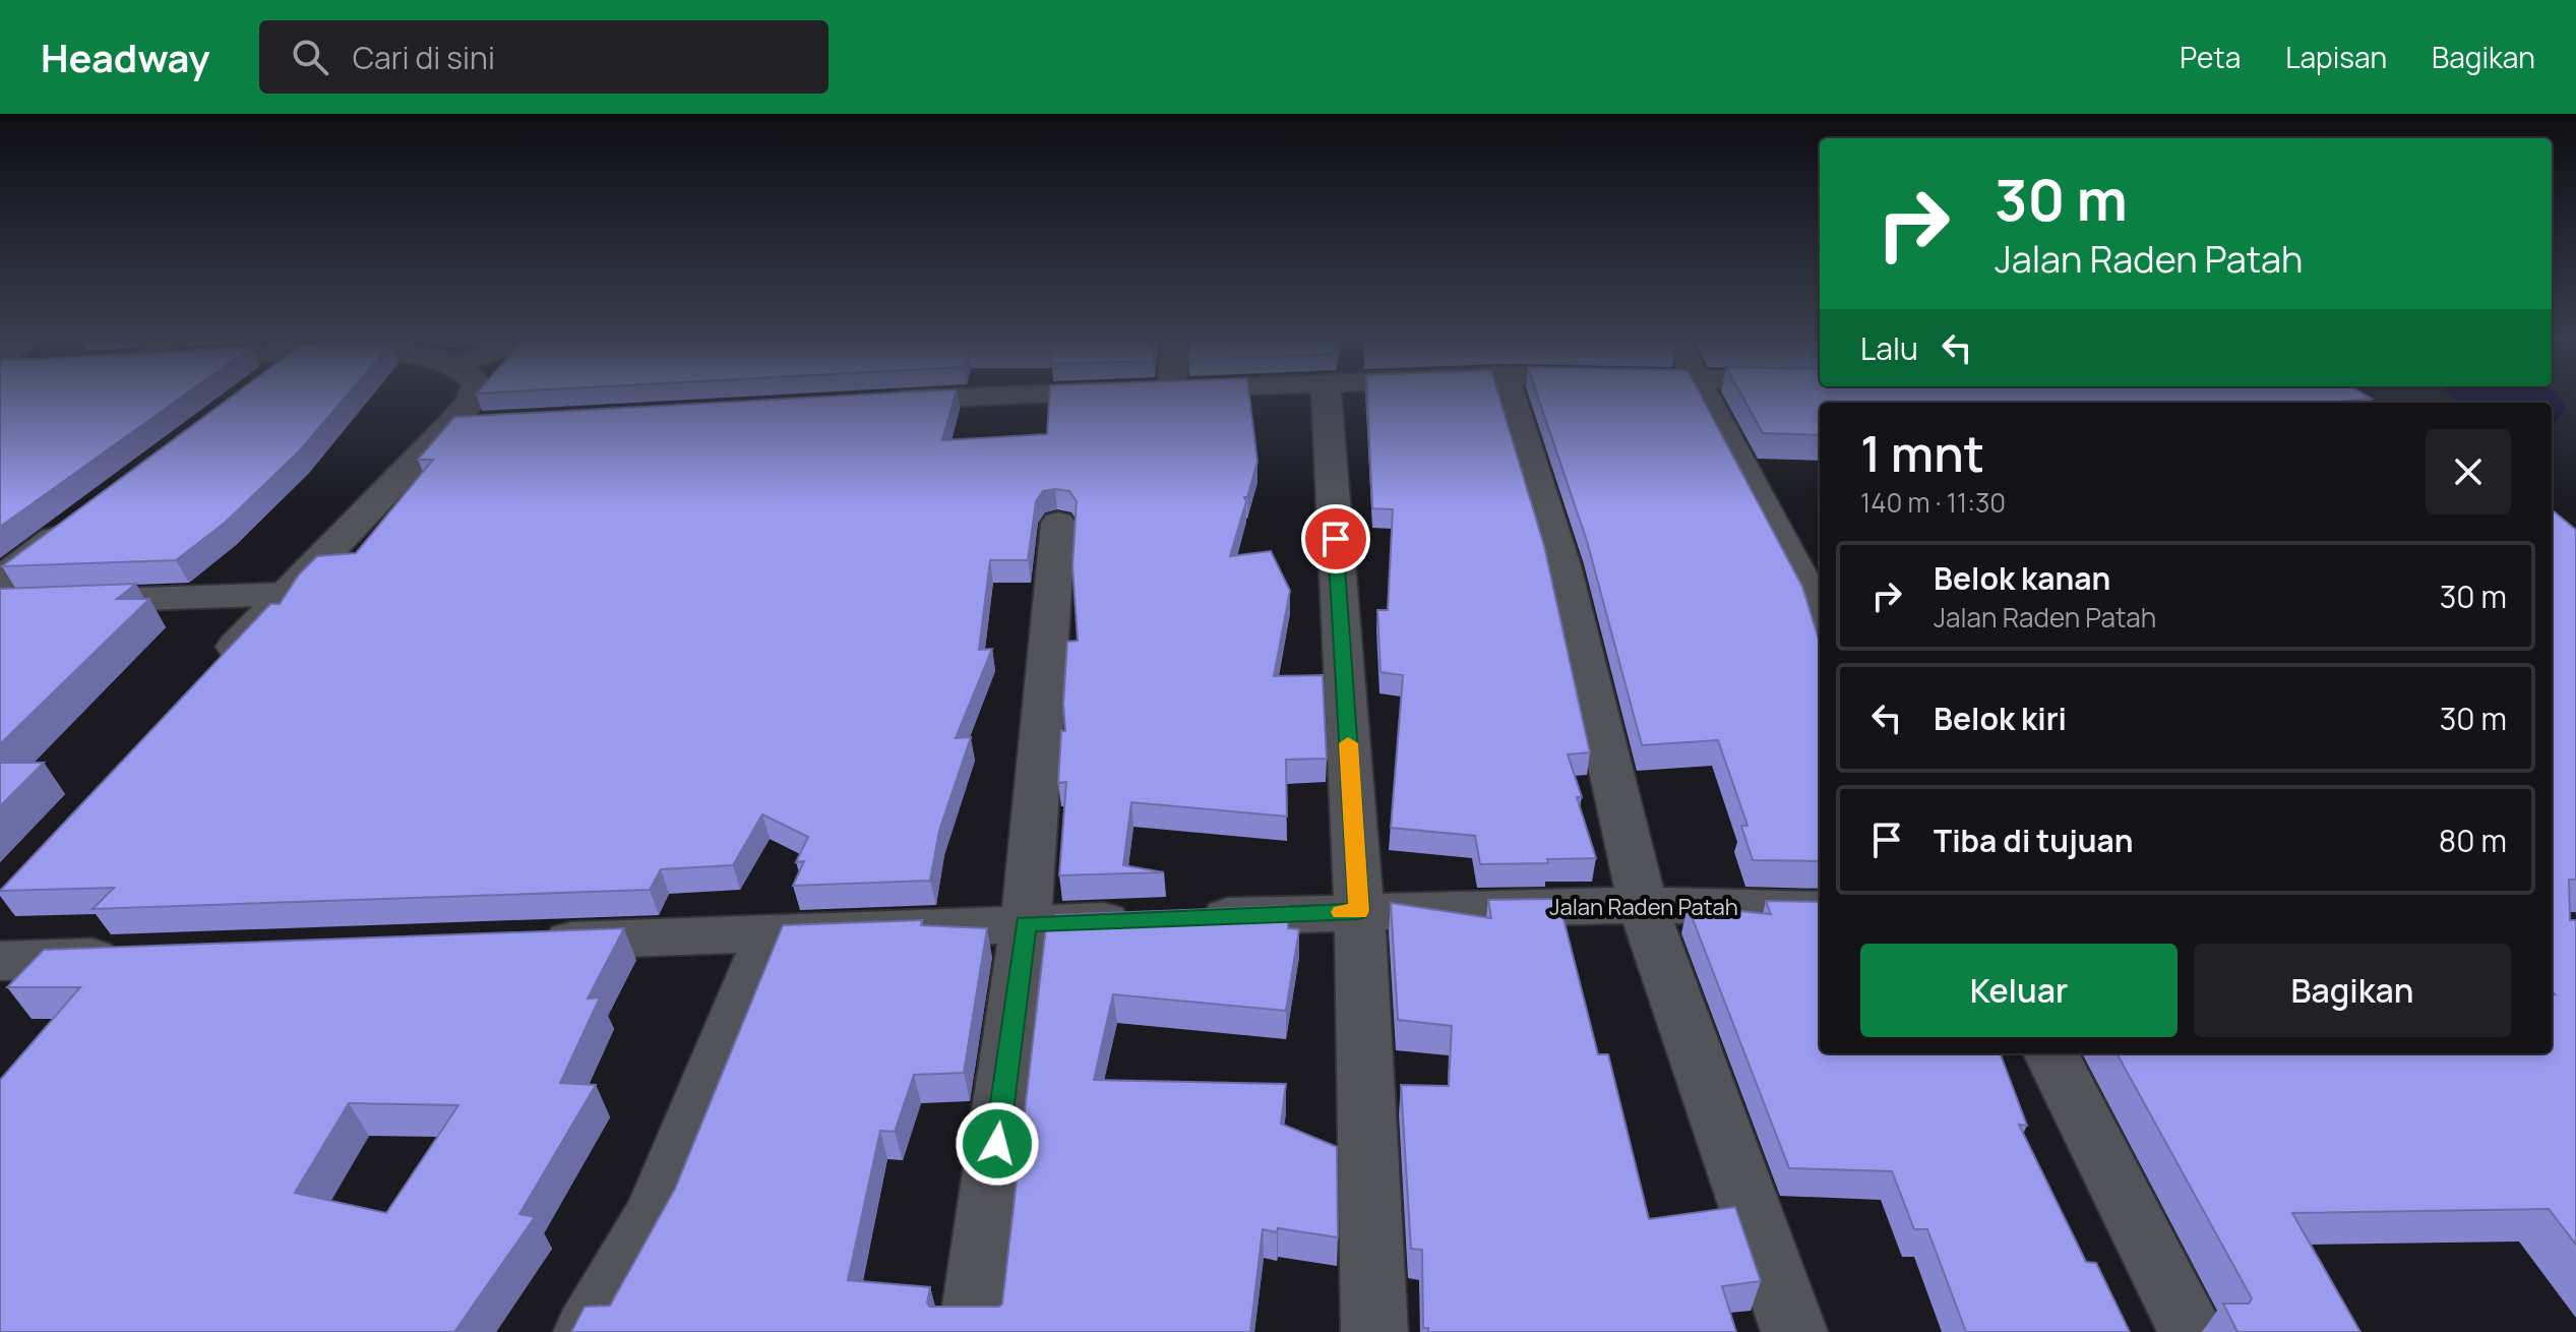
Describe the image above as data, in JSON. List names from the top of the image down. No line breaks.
{"streets":{"street":["Jalan Raden Patah"]},"page":{"header":"Headway","search":"Cari di sini","nav":["Peta","Lapisan","Bagikan"],"turn":["30 m","Jalan Raden Patah"],"then":"Lalu","heading":["1 mnt","140 m · 11:30"],"list":[{"name":"Belok kanan","note":"Jalan Raden Patah","value":"30 m"},{"name":"Belok kiri","value":"30 m"},{"name":"Tiba di tujuan","value":"80 m"}],"buttons":["Keluar","Bagikan"]}}
